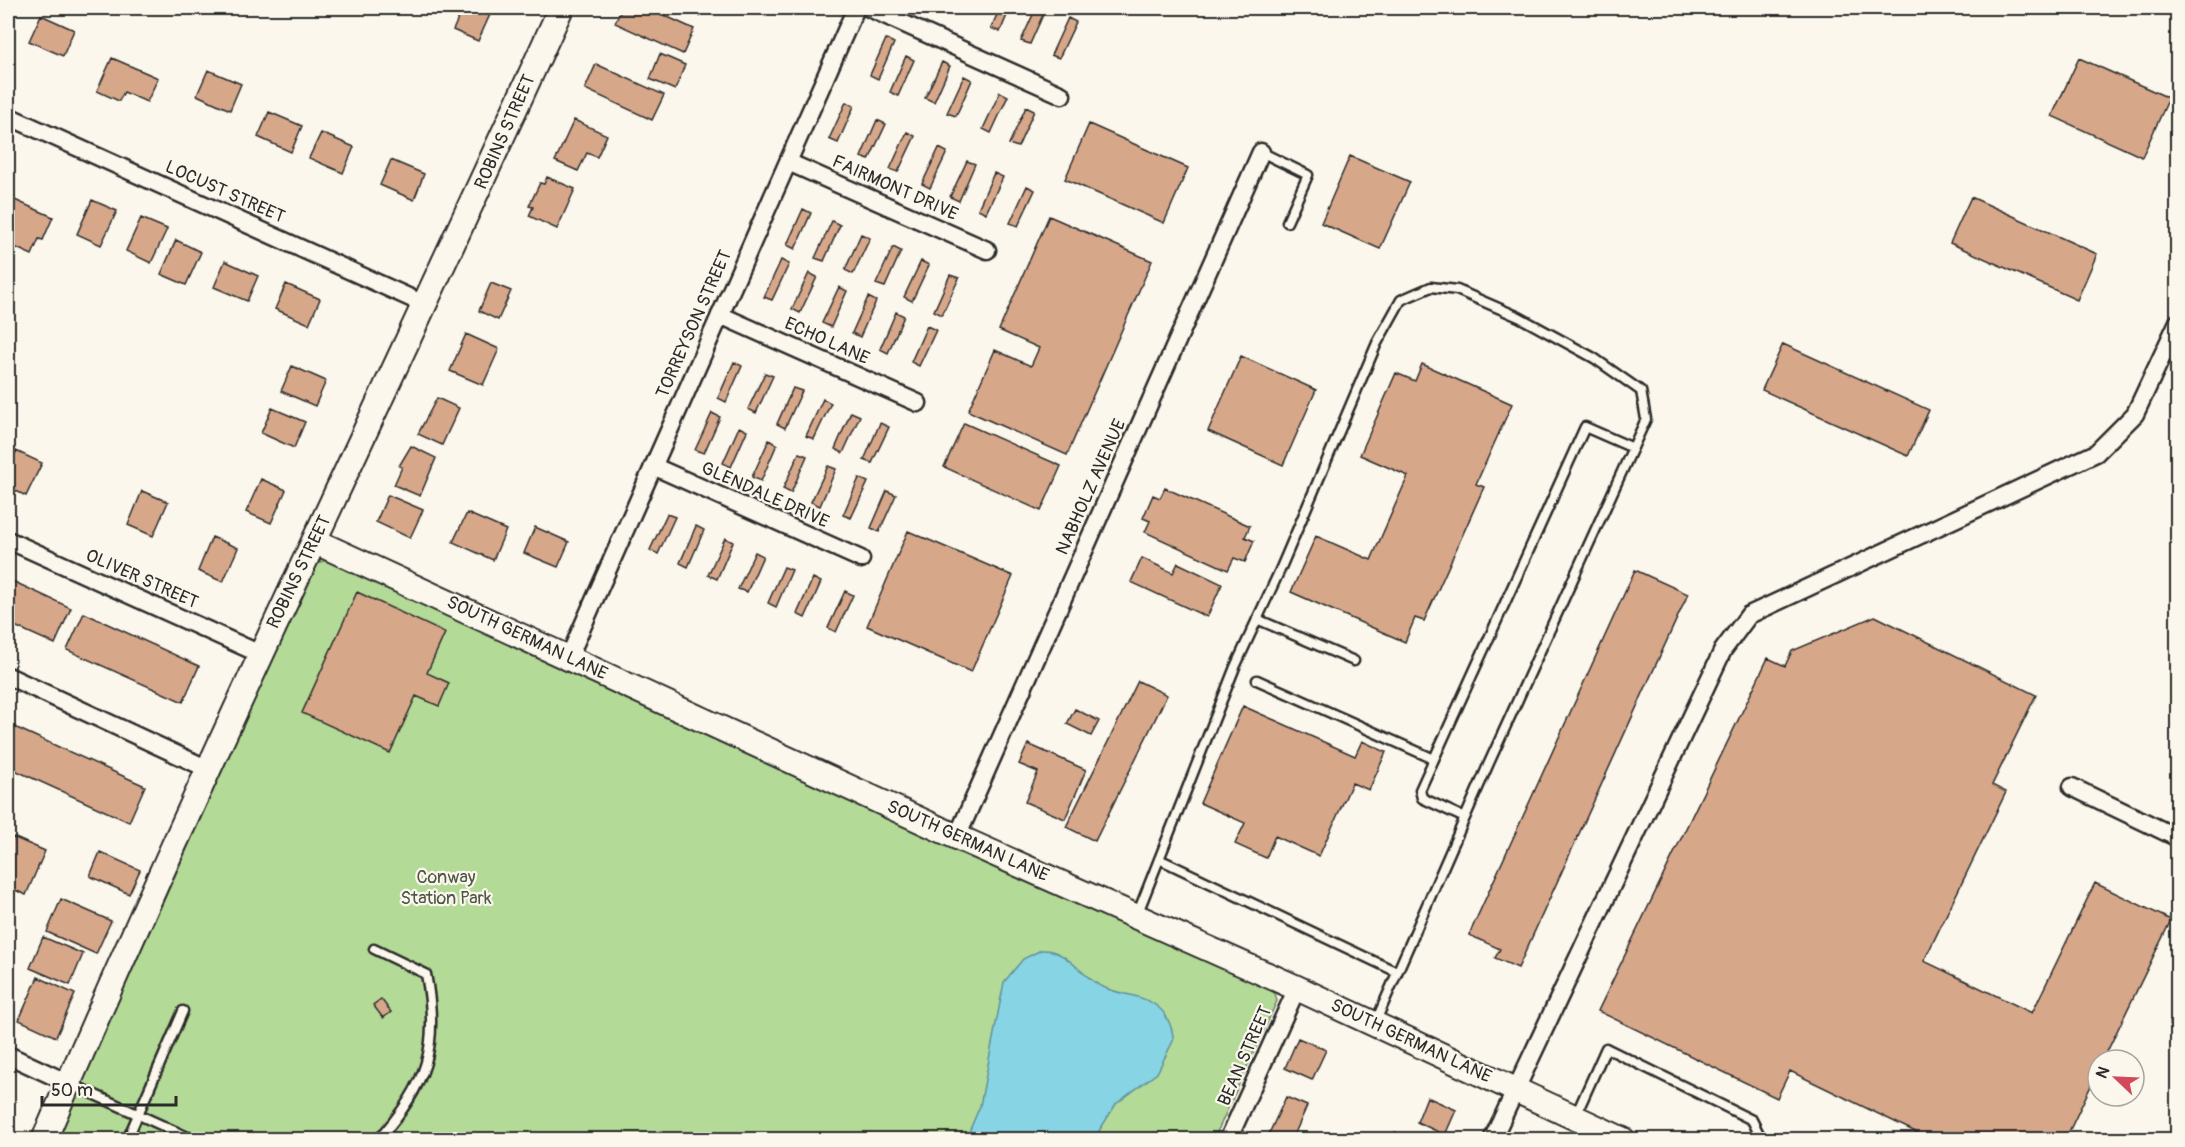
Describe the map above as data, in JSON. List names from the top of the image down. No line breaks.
{"streets":{"street":["ROBINS STREET","FAIRMONT DRIVE","LOCUST STREET","TORREYSON STREET","ECHO LANE","NABHOLZ AVENUE","GLENDALE DRIVE","OLIVER STREET","SOUTH GERMAN LANE","BEAN STREET"]},"crossings":[["ROBINS STREET","LOCUST STREET"],["ROBINS STREET","OLIVER STREET"],["ROBINS STREET","SOUTH GERMAN LANE"],["FAIRMONT DRIVE","TORREYSON STREET"],["TORREYSON STREET","ECHO LANE"],["TORREYSON STREET","GLENDALE DRIVE"],["TORREYSON STREET","SOUTH GERMAN LANE"],["NABHOLZ AVENUE","SOUTH GERMAN LANE"],["SOUTH GERMAN LANE","BEAN STREET"]],"parks":["Conway Station Park"],"scale_bar":"50 m","north":"top left"}
